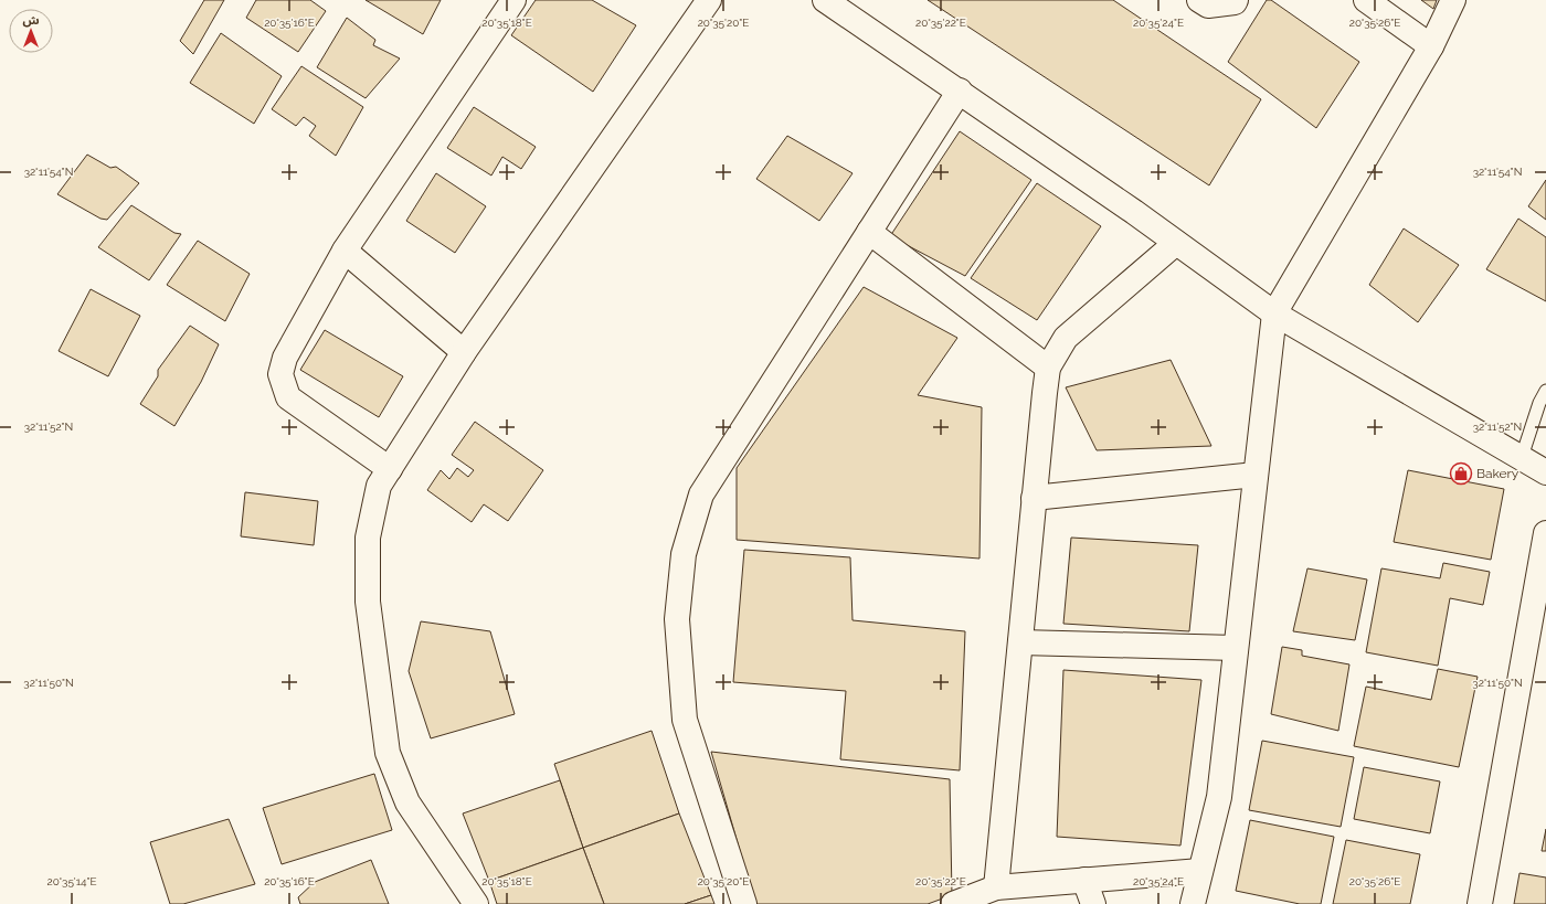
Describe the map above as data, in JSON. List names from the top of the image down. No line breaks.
{"places":{"shop":["Bakery"]},"north":"top","coordinates":["20°35'16\"E","20°35'18\"E","20°35'20\"E","20°35'22\"E","20°35'24\"E","20°35'26\"E","32°11'54\"N","32°11'52\"N","32°11'50\"N","20°35'14\"E"]}
